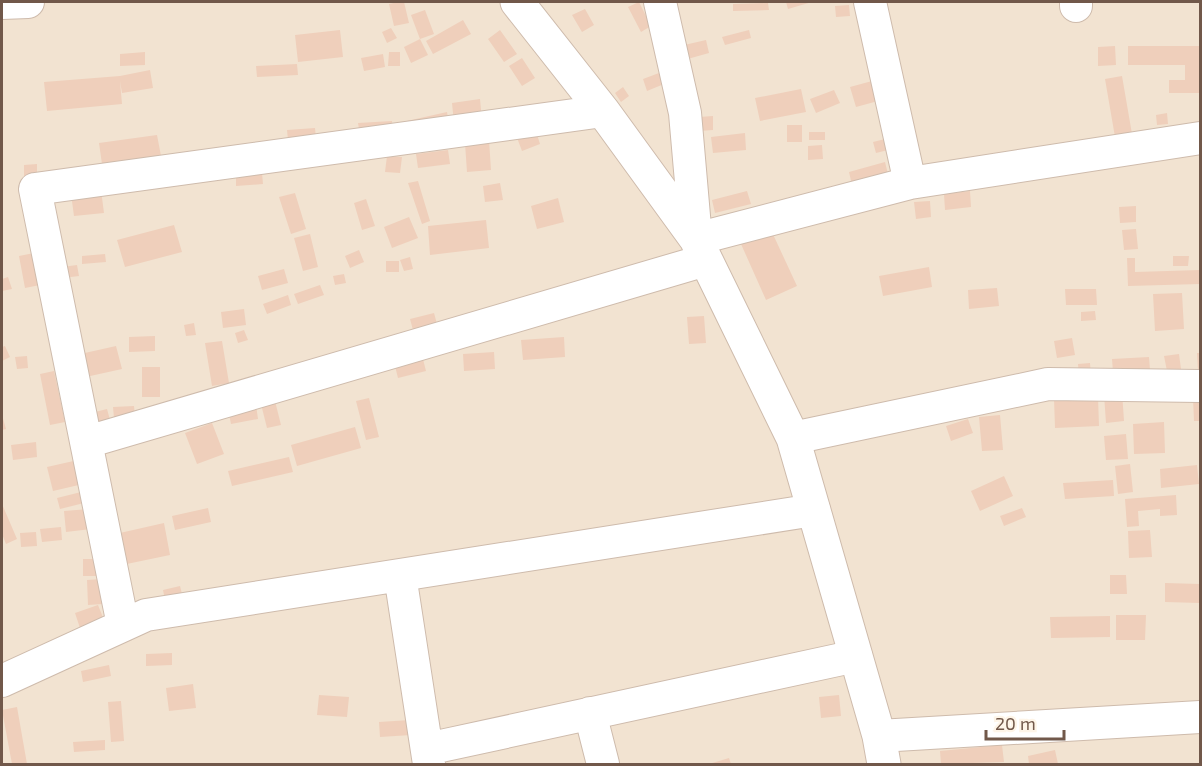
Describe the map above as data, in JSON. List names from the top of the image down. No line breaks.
{"scale_bar":"20 m"}
